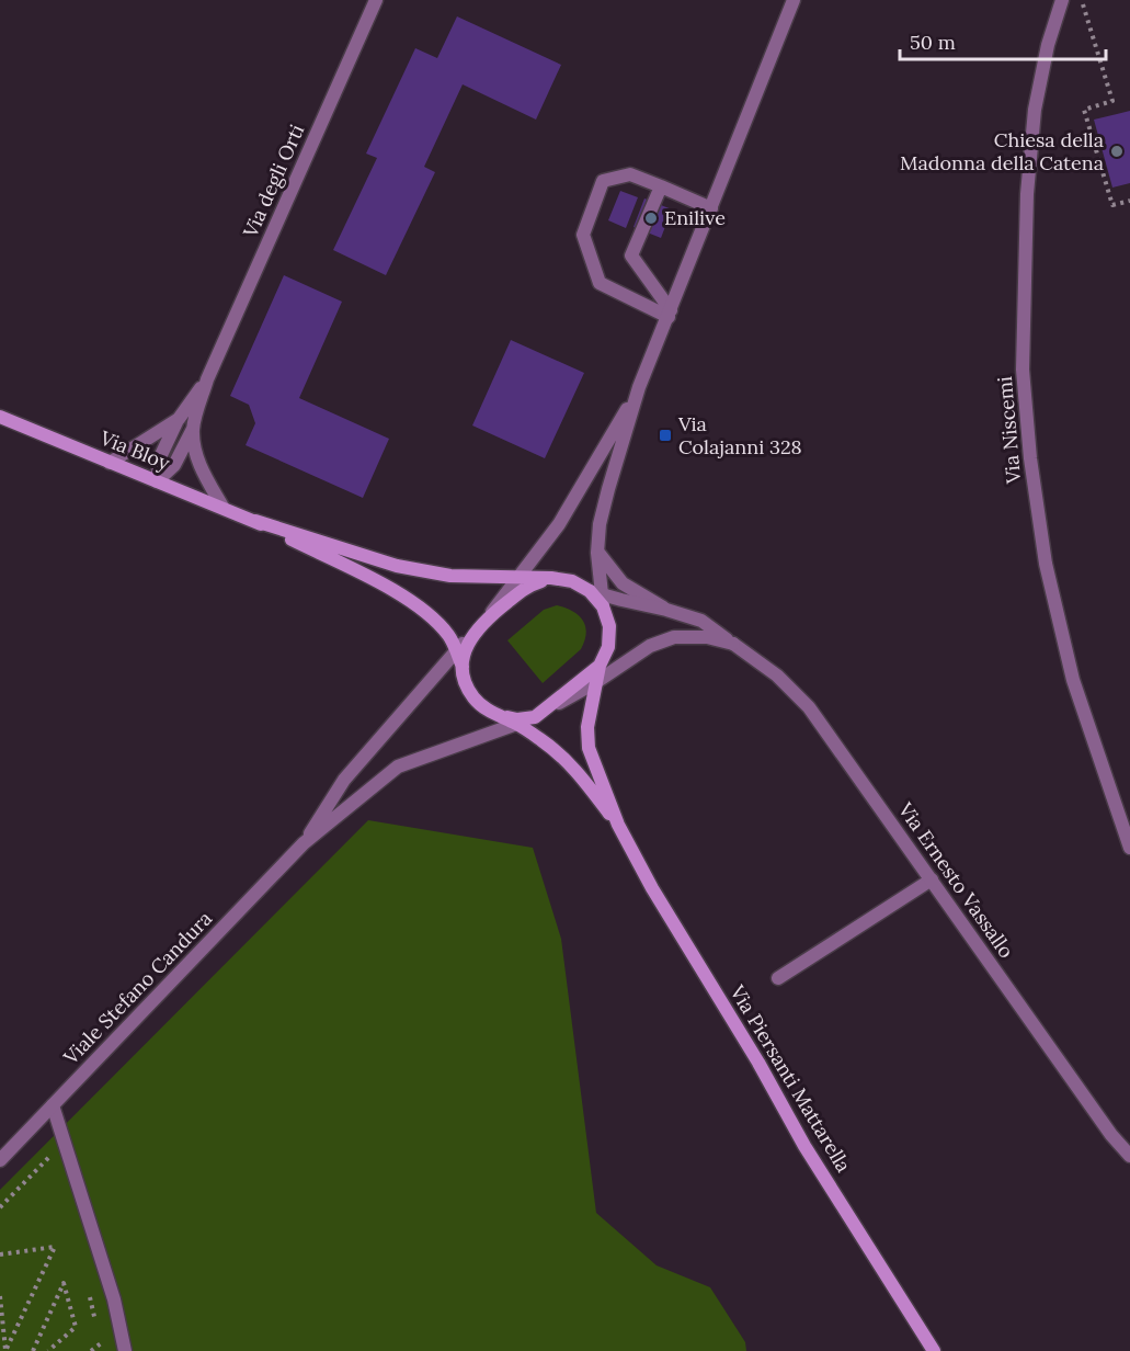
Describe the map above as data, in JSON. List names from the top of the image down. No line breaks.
{"streets":{"main road":["Via Bloy","Via Piersanti Mattarella"],"street":["Via degli Orti","Via Niscemi","Via Ernesto Vassallo","Viale Stefano Candura"]},"places":{"other":["Chiesa della Madonna della Catena","Enilive"],"transit":["Via Colajanni 328"]},"scale_bar":"50 m"}
